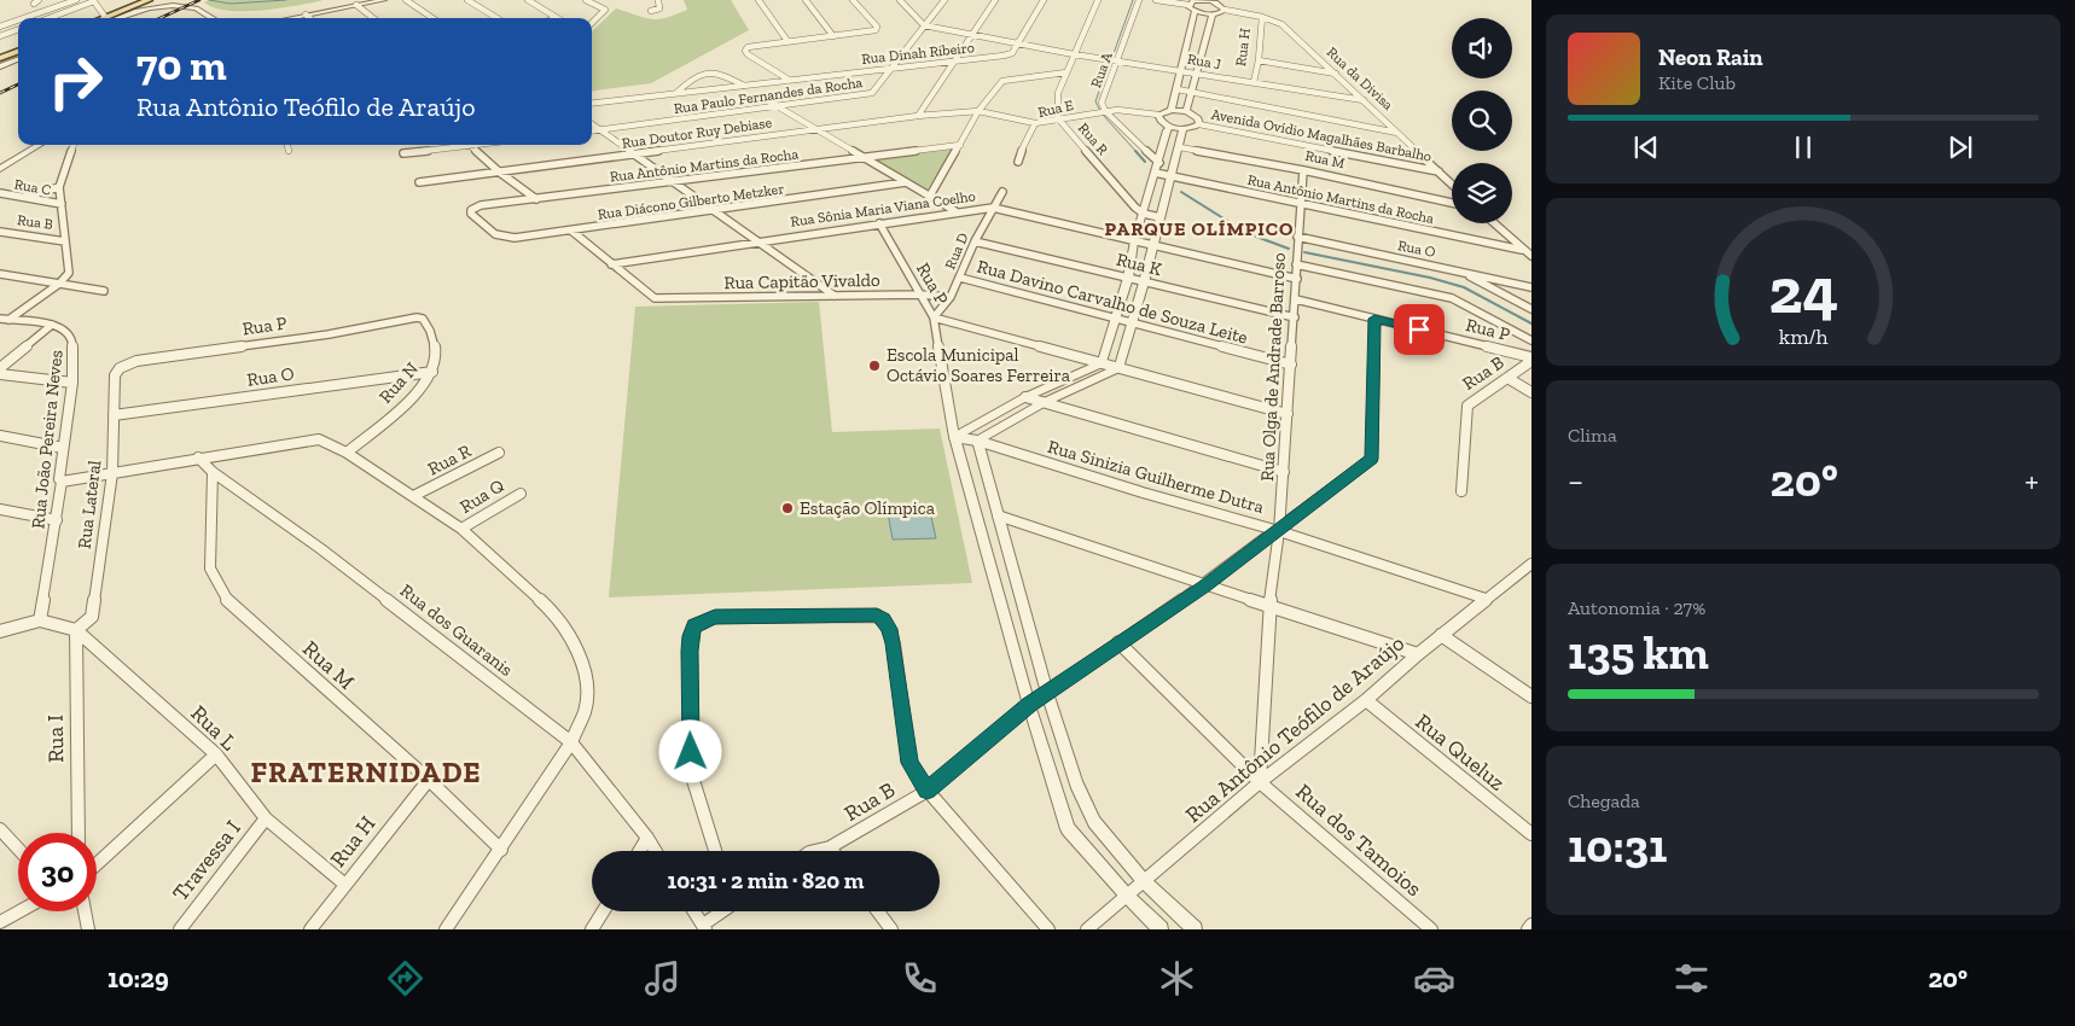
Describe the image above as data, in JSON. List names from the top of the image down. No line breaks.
{"streets":{"street":["Rua H","Rua Dinah Ribeiro","Rua J","Rua A","Rua da Divisa","Rua Paulo Fernandes da Rocha","Rua E","Rua Doutor Ruy Debiase","Avenida Ovídio Magalhães Barbalho","Rua R","Rua M","Rua Antônio Martins da Rocha","Rua C","Rua Diácono Gilberto Metzker","Rua Sônia Maria Viana Coelho","Rua B","Rua O","Rua D","Rua K","Rua Capitão Vivaldo","Rua P","Rua Davino Carvalho de Souza Leite","Rua Olga de Andrade Barroso","Rua N","Rua João Pereira Neves","Rua Sinizia Guilherme Dutra","Rua Q","Rua Lateral","Rua dos Guaranis","Rua L","Rua Antônio Teófilo de Araújo","Rua I","Rua Queluz","Rua dos Tamoios","Travessa I"]},"crossings":[["Rua H","Rua J"],["Rua H","Rua da Divisa"],["Rua H","Rua M"],["Rua H","Rua L"],["Rua Dinah Ribeiro","Rua J"],["Rua Dinah Ribeiro","Rua Paulo Fernandes da Rocha"],["Rua J","Rua A"],["Rua J","Rua da Divisa"],["Rua J","Rua Paulo Fernandes da Rocha"],["Rua J","Rua R"],["Rua A","Rua E"],["Rua da Divisa","Avenida Ovídio Magalhães Barbalho"],["Rua E","Rua Doutor Ruy Debiase"],["Rua E","Rua R"],["Rua M","Rua Olga de Andrade Barroso"],["Rua M","Rua dos Guaranis"],["Rua Antônio Martins da Rocha","Rua Diácono Gilberto Metzker"],["Rua Antônio Martins da Rocha","Rua Olga de Andrade Barroso"],["Rua Sônia Maria Viana Coelho","Rua D"],["Rua Sônia Maria Viana Coelho","Rua Capitão Vivaldo"],["Rua Sônia Maria Viana Coelho","Rua P"],["Rua Sônia Maria Viana Coelho","Rua Olga de Andrade Barroso"],["Rua B","Rua P"],["Rua B","Rua Olga de Andrade Barroso"],["Rua B","Rua Sinizia Guilherme Dutra"],["Rua B","Rua dos Tamoios"],["Rua O","Rua Olga de Andrade Barroso"],["Rua O","Rua N"],["Rua O","Rua Lateral"],["Rua D","Rua K"],["Rua D","Rua Capitão Vivaldo"],["Rua D","Rua P"],["Rua D","Rua Davino Carvalho de Souza Leite"],["Rua K","Rua Olga de Andrade Barroso"],["Rua Capitão Vivaldo","Rua P"],["Rua P","Rua Olga de Andrade Barroso"],["Rua P","Rua N"],["Rua P","Rua Sinizia Guilherme Dutra"],["Rua P","Rua Lateral"],["Rua Davino Carvalho de Souza Leite","Rua Olga de Andrade Barroso"],["Rua Olga de Andrade Barroso","Rua Sinizia Guilherme Dutra"],["Rua Olga de Andrade Barroso","Rua Antônio Teófilo de Araújo"],["Rua Olga de Andrade Barroso","Rua dos Tamoios"],["Rua Sinizia Guilherme Dutra","Rua Antônio Teófilo de Araújo"],["Rua Lateral","Rua L"],["Rua Lateral","Rua I"],["Rua L","Rua I"],["Rua L","Travessa I"],["Rua Antônio Teófilo de Araújo","Rua Queluz"],["Rua Antônio Teófilo de Araújo","Rua dos Tamoios"]],"districts":["PARQUE OLÍMPICO","FRATERNIDADE"],"places":["Escola Municipal Octávio Soares Ferreira","Estação Olímpica"],"page":{"turn":["70 m","Rua Antônio Teófilo de Araújo"],"song":["Neon Rain","Kite Club"],"tile":["Clima",["Autonomia · 27%","135 km"],["Chegada","10:31"]],"heat":["−","20°","+"],"limit":"30","trip":"10:31 · 2 min · 820 m","tabs":["10:29","20°"],"gauge":["24","km/h"]}}
